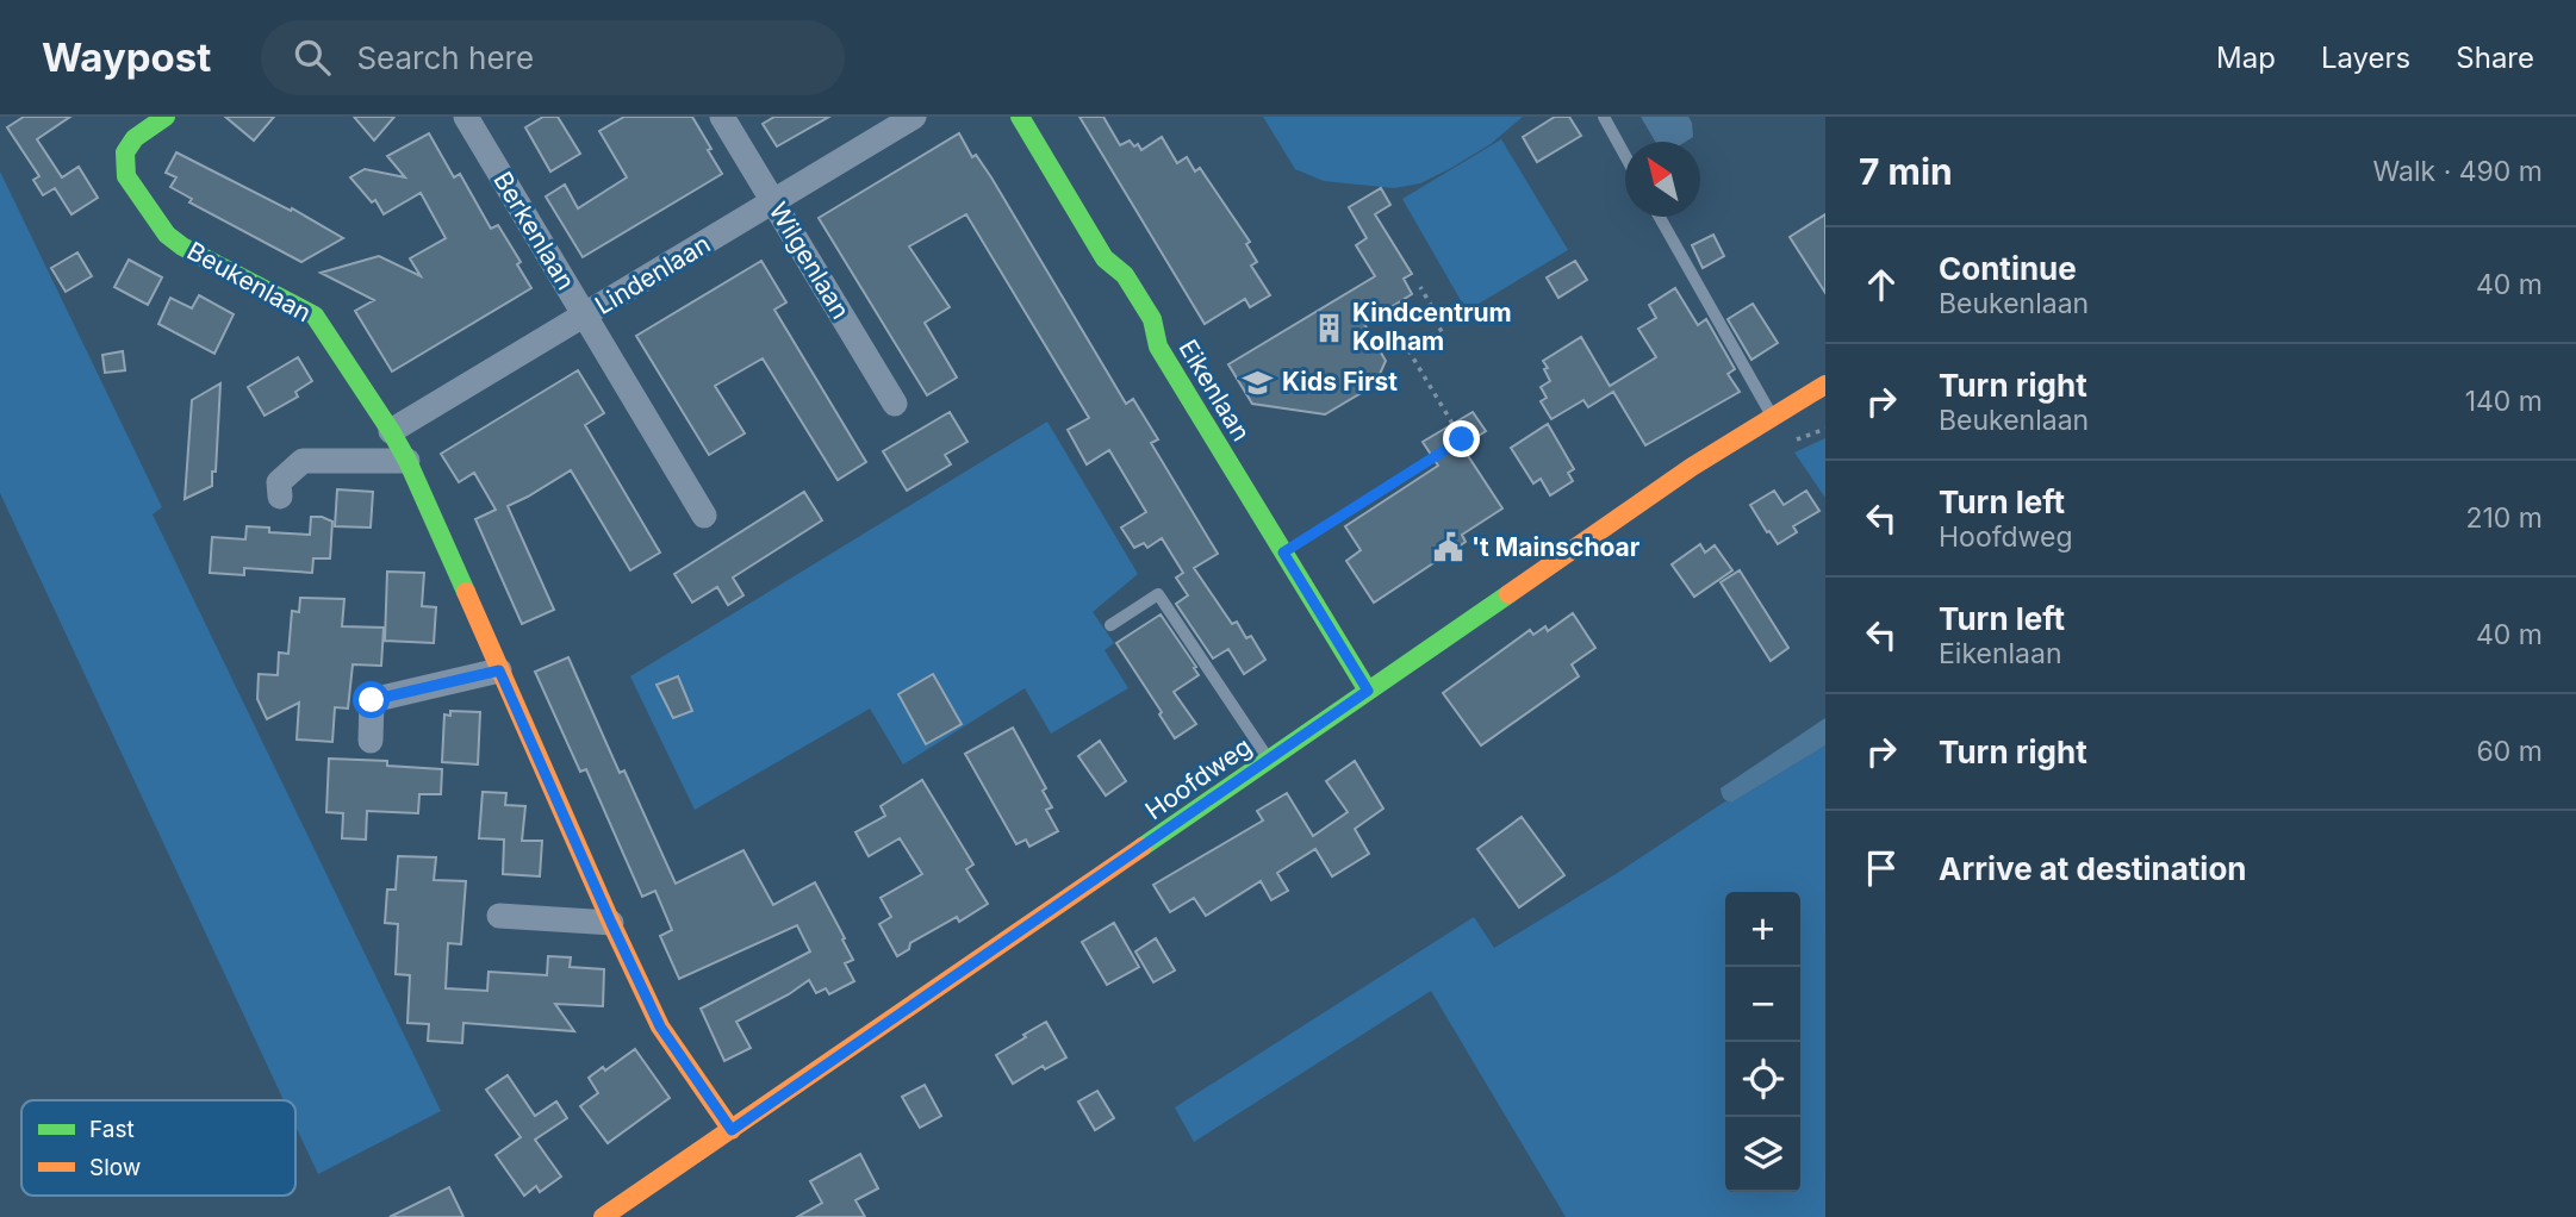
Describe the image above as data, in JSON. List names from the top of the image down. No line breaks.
{"streets":{"street":["Berkenlaan","Wilgenlaan","Lindenlaan","Beukenlaan","Eikenlaan","Hoofdweg"]},"crossings":[["Berkenlaan","Lindenlaan"],["Wilgenlaan","Lindenlaan"],["Lindenlaan","Beukenlaan"],["Beukenlaan","Hoofdweg"],["Eikenlaan","Hoofdweg"]],"places":{"building":["Kindcentrum Kolham"],"school or university":["Kids First"],"public building":["'t Mainschoar"]},"legend":["Fast","Slow"],"north":"top left","page":{"header":"Waypost","search":"Search here","nav":["Map","Layers","Share"],"heading":["7 min","Walk · 490 m"],"list":[["Continue","Beukenlaan","40 m"],["Turn right","Beukenlaan","140 m"],["Turn left","Hoofdweg","210 m"],["Turn left","Eikenlaan","40 m"],["Turn right","60 m"],"Arrive at destination"],"map_buttons":["+","−"]}}
